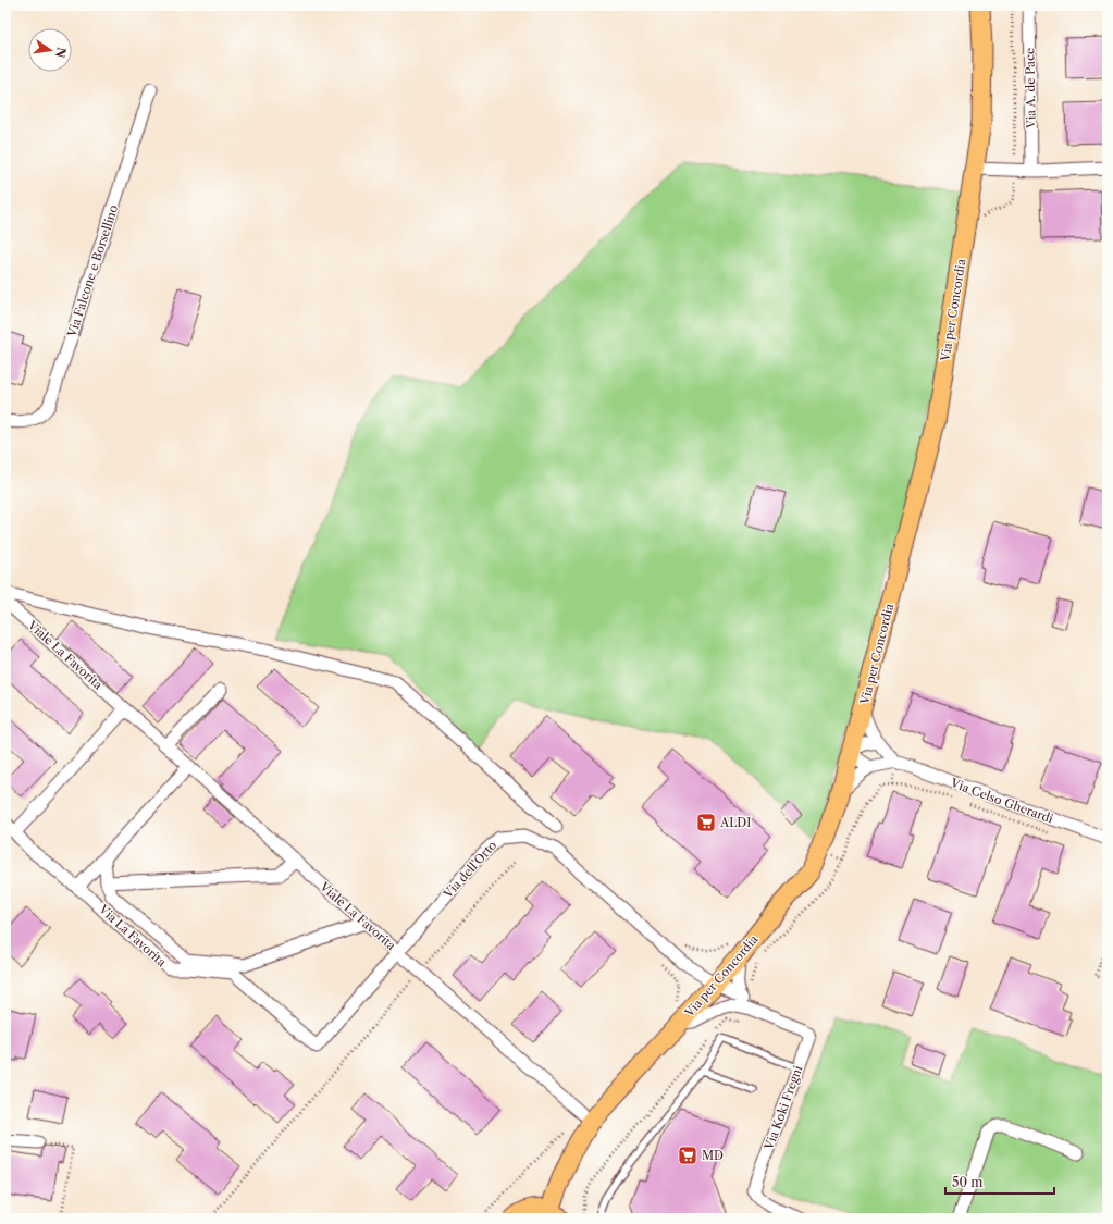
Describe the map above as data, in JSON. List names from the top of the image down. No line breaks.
{"streets":{"main road":["Via per Concordia"],"street":["Via A. de Pace","Via Falcone e Borsellino","Viale La Favorita","Via Celso Gherardi","Via dell'Orto","Via La Favorita","Via Koki Fregni"]},"crossings":[["Via per Concordia","Viale La Favorita"],["Via per Concordia","Via Celso Gherardi"],["Via per Concordia","Via dell'Orto"],["Viale La Favorita","Via dell'Orto"],["Via dell'Orto","Via La Favorita"],["Via dell'Orto","Via Koki Fregni"]],"places":{"supermarket":["ALDI","MD"]},"scale_bar":"50 m","north":"right"}
